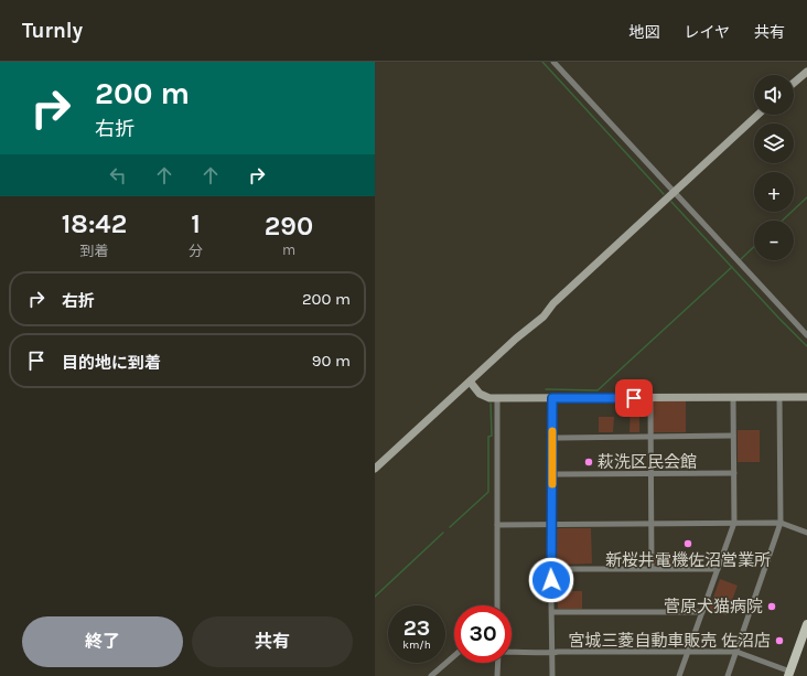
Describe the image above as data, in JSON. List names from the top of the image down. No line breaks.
{"places":["萩洗区民会館","新桜井電機佐沼営業所","菅原犬猫病院","宮城三菱自動車販売 佐沼店"],"page":{"header":"Turnly","nav":["地図","レイヤ","共有"],"turn":["200 m","右折"],"map_buttons":["+","−"],"eta":["18:42","到着","1","分","290","m"],"list":[{"name":"右折","value":"200 m"},{"name":"目的地に到着","value":"90 m"}],"speed":"23 km/h","limit":"30","buttons":["終了","共有"]}}
